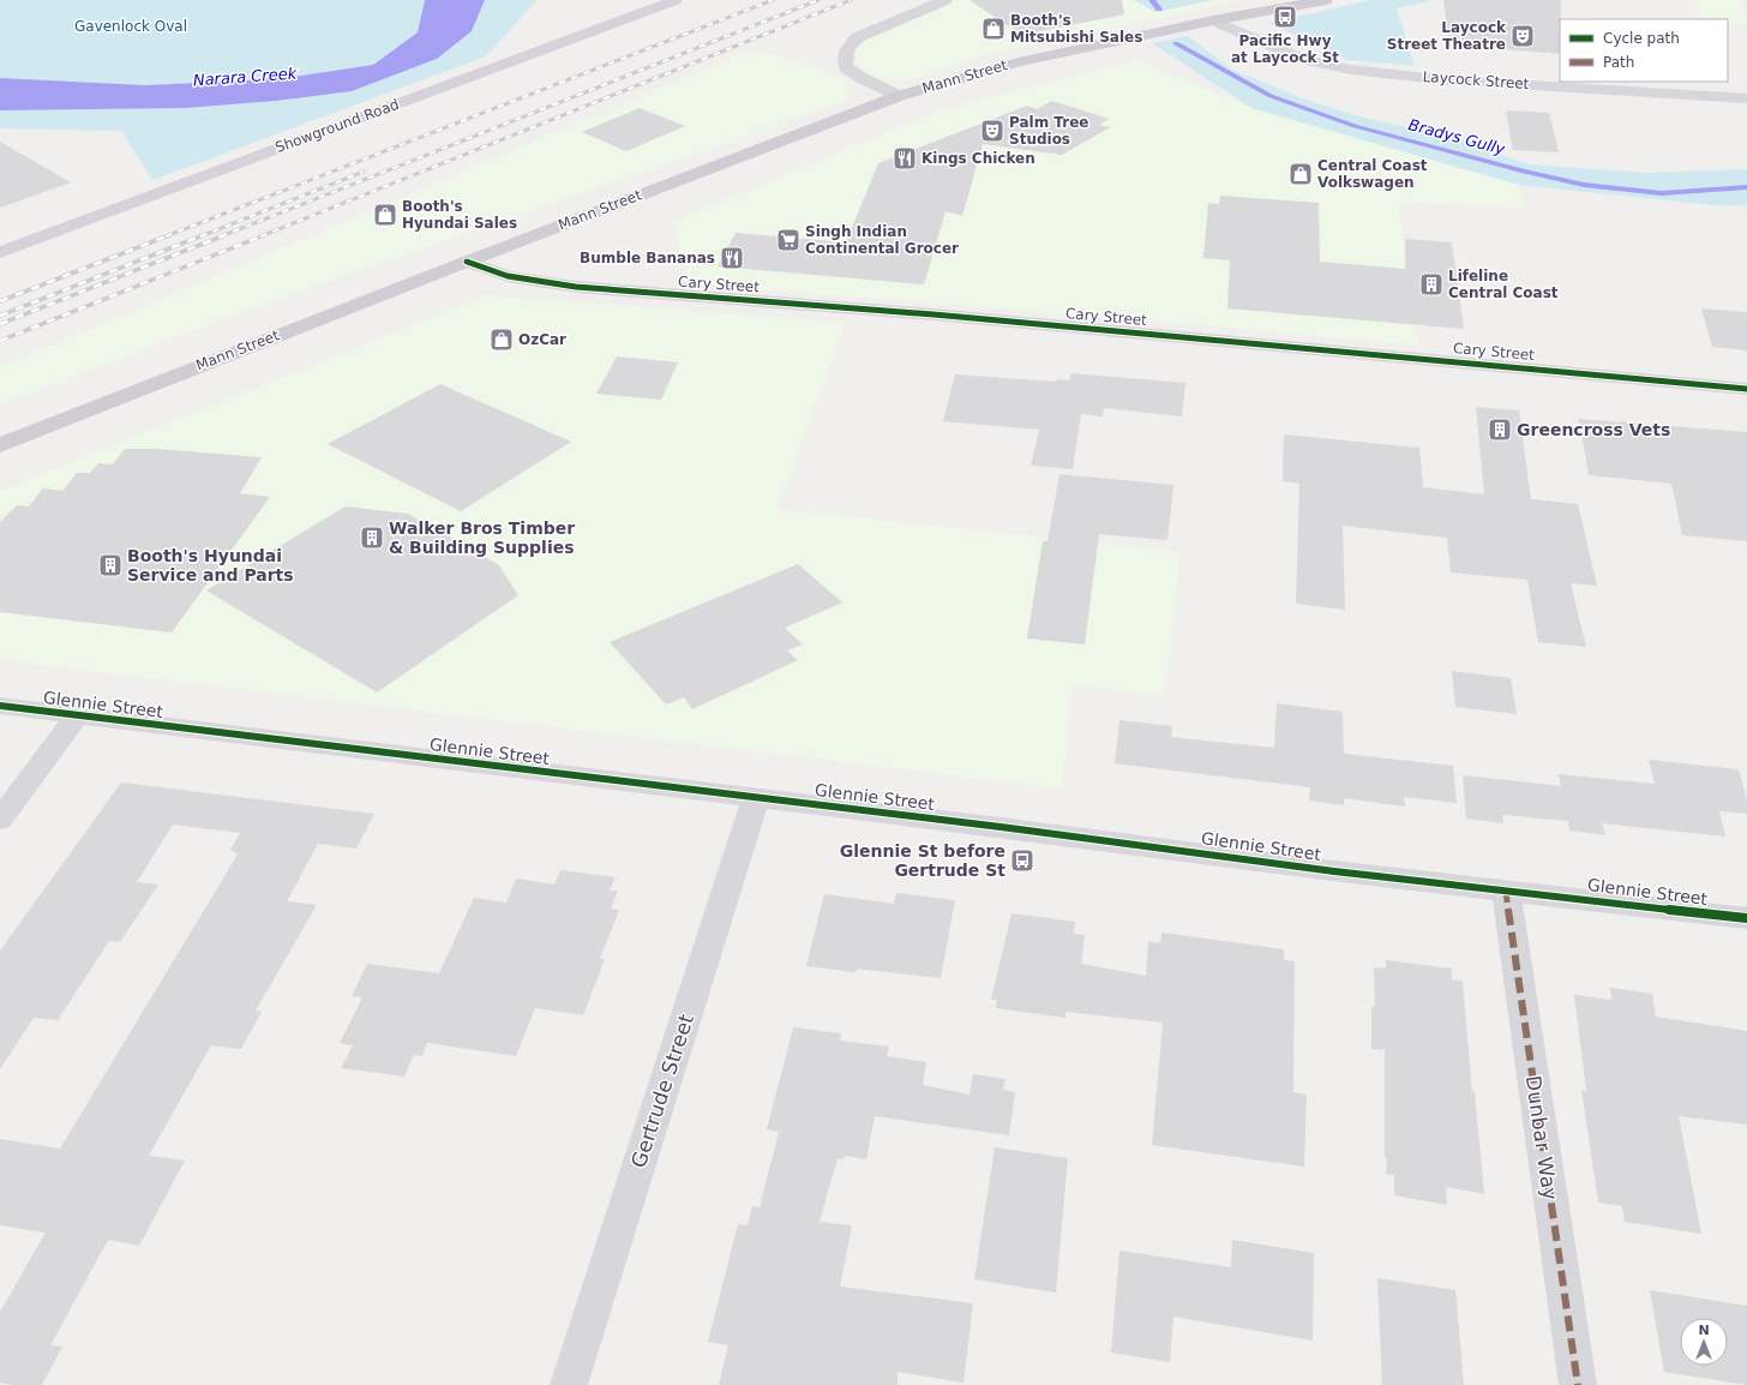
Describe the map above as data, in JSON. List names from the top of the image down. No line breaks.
{"streets":{"main road":["Mann Street"],"street":["Laycock Street","Showground Road","Cary Street","Glennie Street","Gertrude Street","Dunbar Way"]},"crossings":[["Mann Street","Laycock Street"],["Mann Street","Cary Street"],["Glennie Street","Gertrude Street"],["Glennie Street","Dunbar Way"]],"water":["Narara Creek","Bradys Gully"],"parks":["Gavenlock Oval"],"places":{"bus stop":["Pacific Hwy at Laycock St","Glennie St before Gertrude St"],"shop":["Booth's Mitsubishi Sales","Central Coast Volkswagen","Booth's Hyundai Sales","OzCar"],"theatre":["Laycock Street Theatre","Palm Tree Studios"],"restaurant":["Kings Chicken","Bumble Bananas"],"supermarket":["Singh Indian Continental Grocer"],"building":["Lifeline Central Coast","Greencross Vets","Walker Bros Timber & Building Supplies","Booth's Hyundai Service and Parts"]},"legend":["Cycle path","Path"],"north":"top"}
